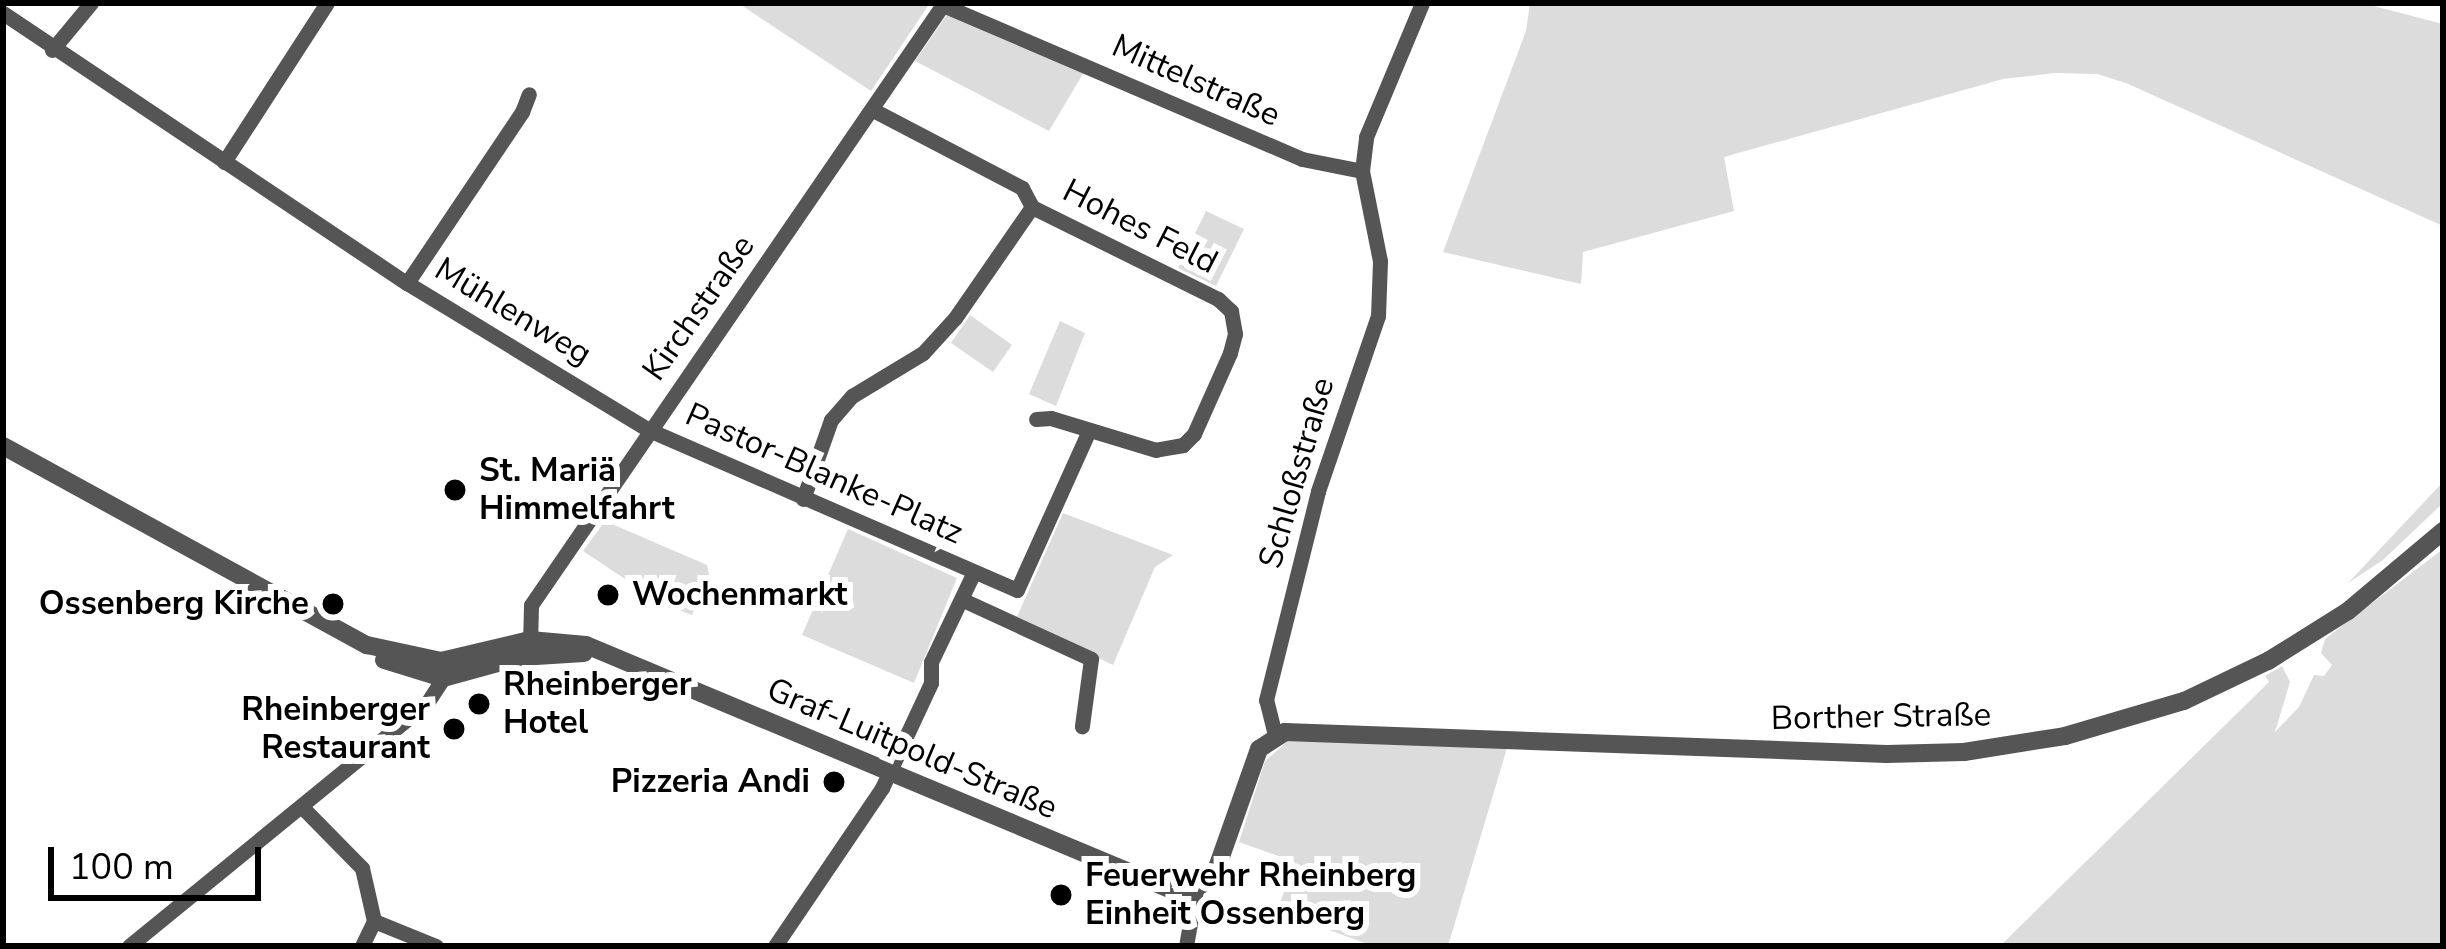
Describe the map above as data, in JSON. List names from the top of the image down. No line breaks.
{"streets":{"street":["Mittelstraße","Hohes Feld","Kirchstraße","Mühlenweg","Schloßstraße","Pastor-Blanke-Platz","Borther Straße","Graf-Luitpold-Straße"]},"crossings":[["Mittelstraße","Kirchstraße"],["Mittelstraße","Schloßstraße"],["Hohes Feld","Kirchstraße"],["Hohes Feld","Pastor-Blanke-Platz"],["Kirchstraße","Mühlenweg"],["Kirchstraße","Pastor-Blanke-Platz"],["Kirchstraße","Graf-Luitpold-Straße"],["Mühlenweg","Pastor-Blanke-Platz"],["Schloßstraße","Borther Straße"],["Pastor-Blanke-Platz","Graf-Luitpold-Straße"]],"places":["St. Mariä Himmelfahrt","Wochenmarkt","Ossenberg Kirche","Rheinberger Hotel","Rheinberger Restaurant","Pizzeria Andi","Feuerwehr Rheinberg Einheit Ossenberg"],"scale_bar":"100 m"}
